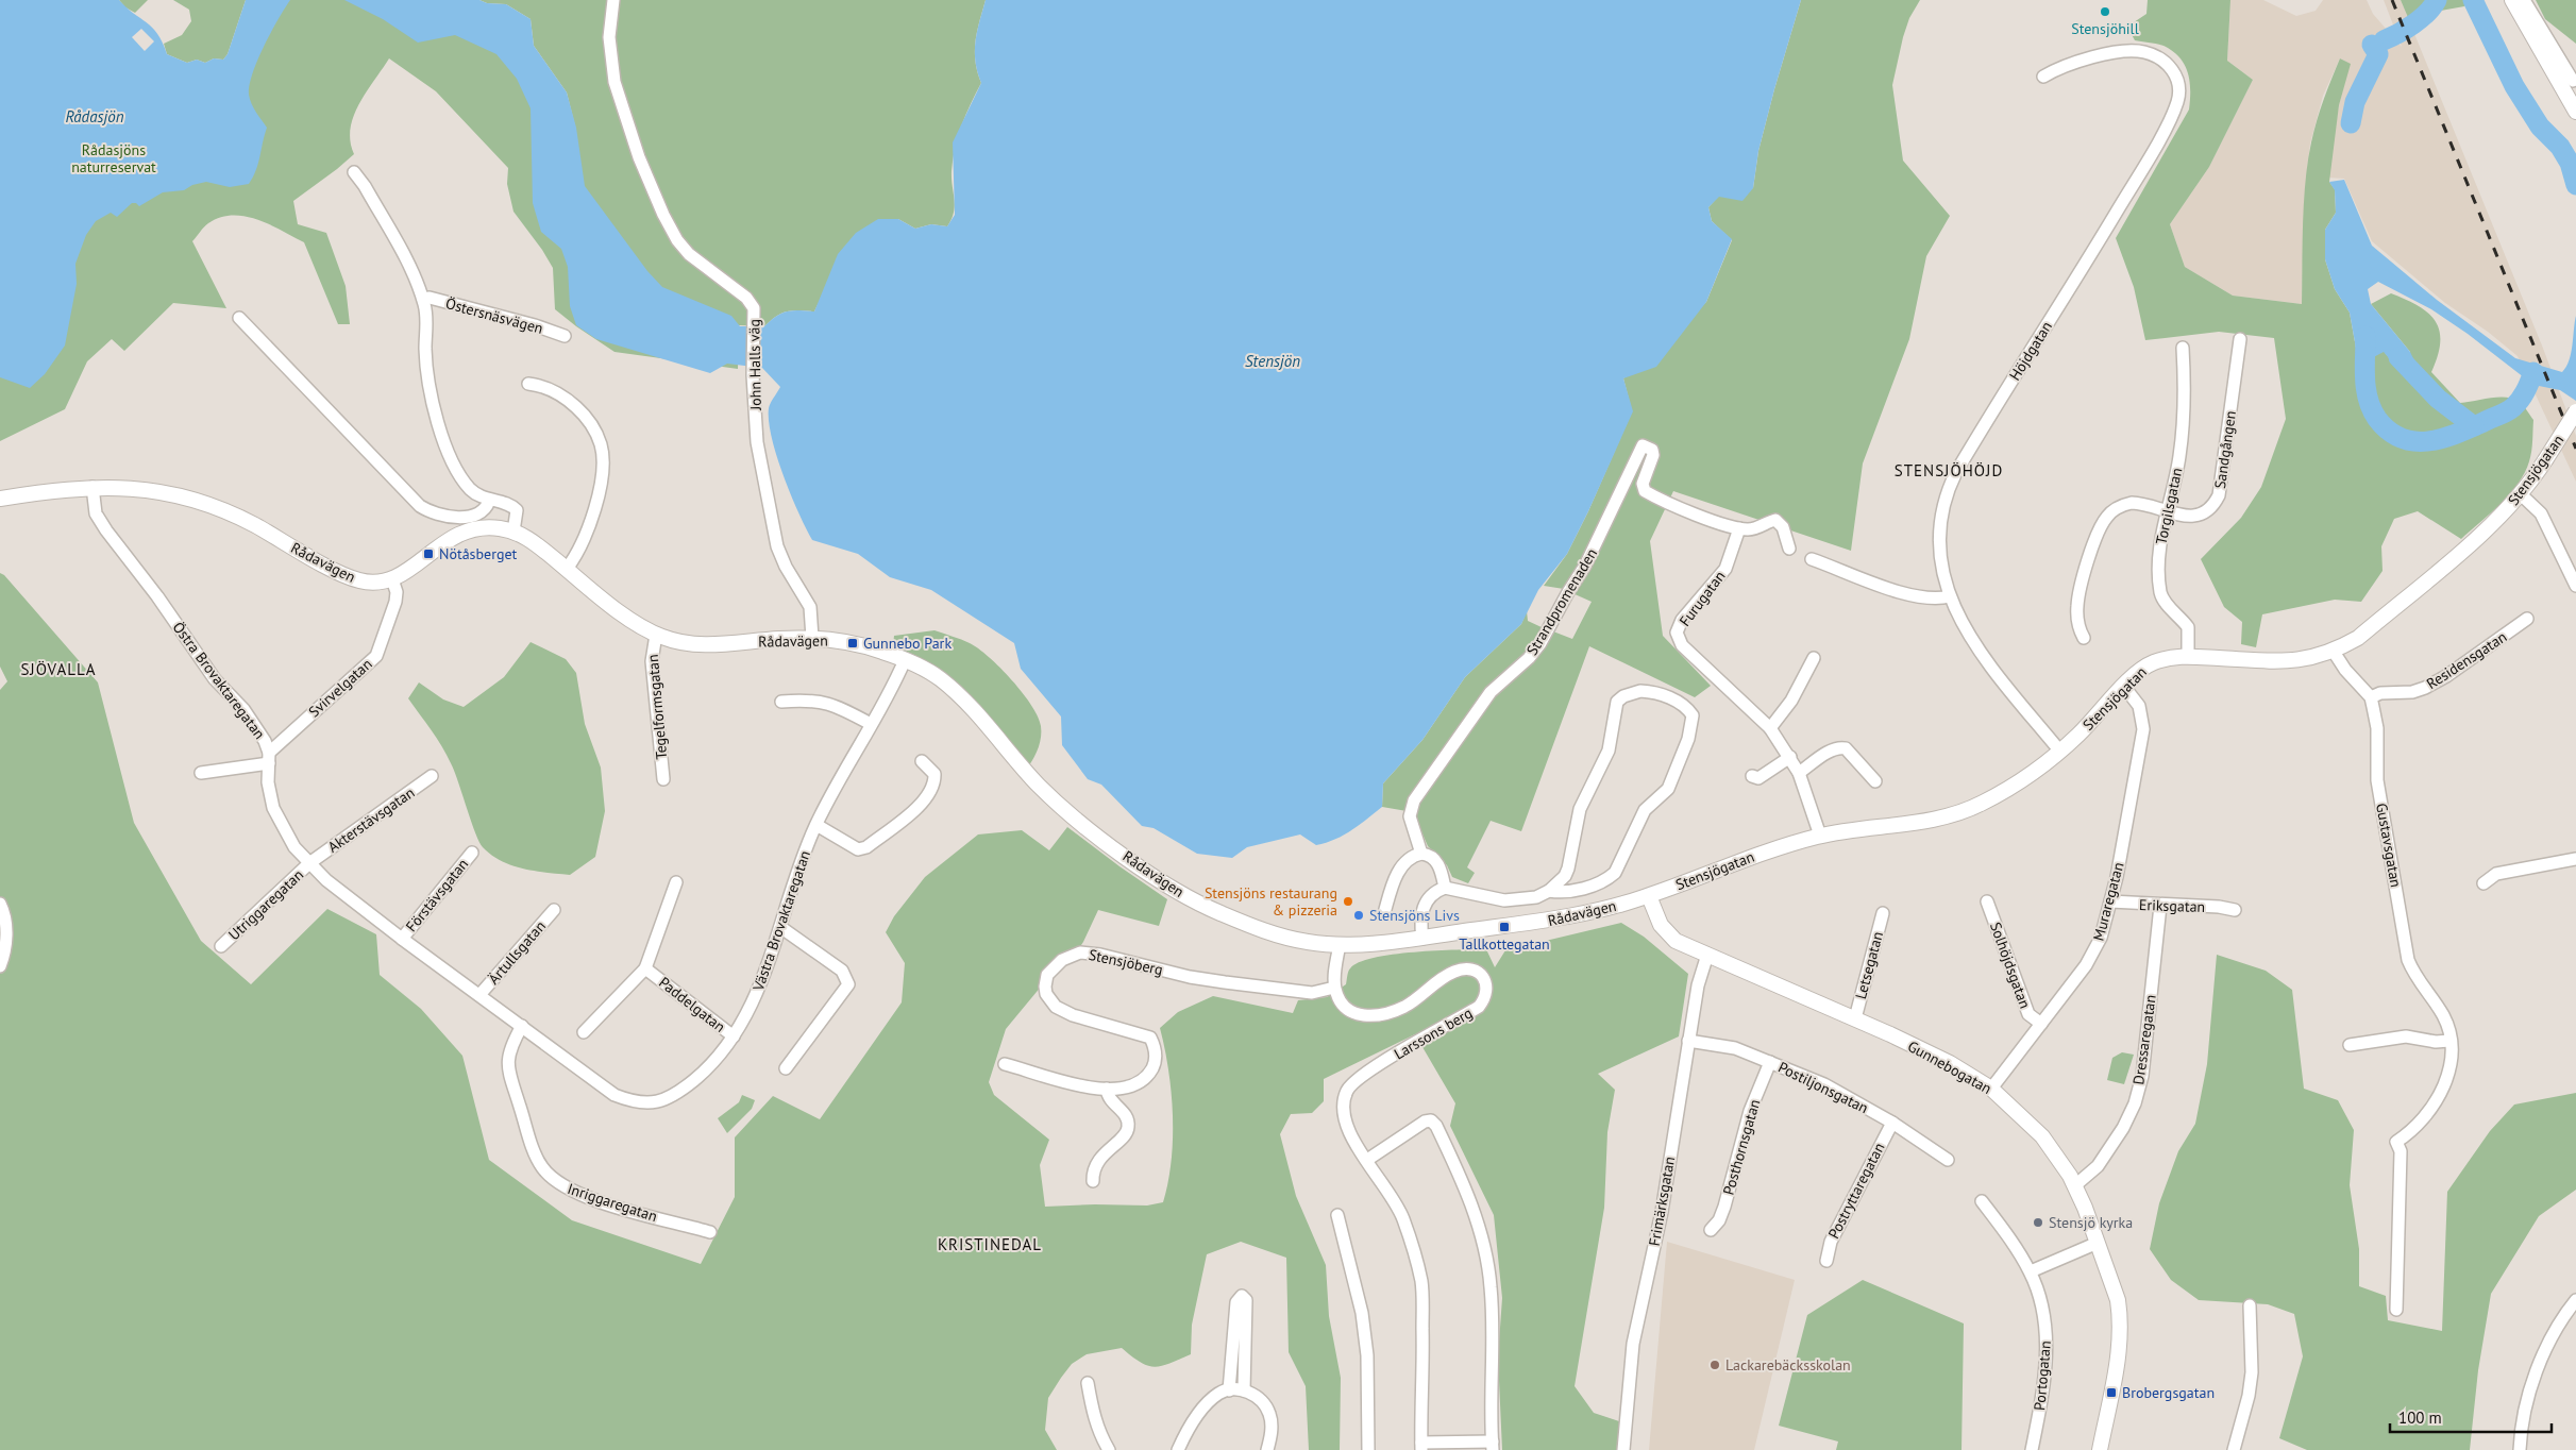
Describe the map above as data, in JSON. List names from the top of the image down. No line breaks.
{"streets":{"street":["Östersnäsvägen","Höjdgatan","John Halls väg","Sandgången","Stensjögatan","Torgilsgatan","Rådavägen","Furugatan","Strandpromenaden","Residensgatan","Östra Brovaktaregatan","Svirvelgatan","Tegelformsgatan","Akterstävsgatan","Gustavsgatan","Förstävsgatan","Muraregatan","Utriggaregatan","Eriksgatan","Västra Brovaktaregatan","Ärtullsgatan","Stensjöberg","Letsegatan","Solhöjdsgatan","Paddelgatan","Larssons berg","Dressaregatan","Gunnebogatan","Postiljonsgatan","Posthornsgatan","Postryttaregatan","Frimärksgatan","Inriggaregatan","Portogatan"]},"crossings":[["Höjdgatan","Stensjögatan"],["John Halls väg","Rådavägen"],["Sandgången","Torgilsgatan"],["Stensjögatan","Torgilsgatan"],["Stensjögatan","Rådavägen"],["Stensjögatan","Furugatan"],["Stensjögatan","Muraregatan"],["Stensjögatan","Gunnebogatan"],["Rådavägen","Östra Brovaktaregatan"],["Rådavägen","Svirvelgatan"],["Rådavägen","Tegelformsgatan"],["Rådavägen","Västra Brovaktaregatan"],["Rådavägen","Gunnebogatan"],["Furugatan","Strandpromenaden"],["Residensgatan","Gustavsgatan"],["Östra Brovaktaregatan","Svirvelgatan"],["Östra Brovaktaregatan","Akterstävsgatan"],["Östra Brovaktaregatan","Förstävsgatan"],["Östra Brovaktaregatan","Utriggaregatan"],["Östra Brovaktaregatan","Västra Brovaktaregatan"],["Akterstävsgatan","Utriggaregatan"],["Förstävsgatan","Västra Brovaktaregatan"],["Muraregatan","Eriksgatan"],["Muraregatan","Solhöjdsgatan"],["Muraregatan","Gunnebogatan"],["Eriksgatan","Dressaregatan"],["Västra Brovaktaregatan","Ärtullsgatan"],["Västra Brovaktaregatan","Paddelgatan"],["Västra Brovaktaregatan","Inriggaregatan"],["Stensjöberg","Larssons berg"],["Letsegatan","Gunnebogatan"],["Dressaregatan","Gunnebogatan"],["Gunnebogatan","Frimärksgatan"],["Postiljonsgatan","Posthornsgatan"],["Postiljonsgatan","Postryttaregatan"],["Postiljonsgatan","Frimärksgatan"]],"districts":["STENSJÖHÖJD","SJÖVALLA","KRISTINEDAL"],"water":["Rådasjön","Stensjön"],"parks":["Rådasjöns naturreservat"],"places":{"other":["Stensjöhill","Stensjöns restaurang & pizzeria","Stensjöns Livs","Stensjö kyrka","Lackarebäcksskolan"],"transit":["Nötåsberget","Gunnebo Park","Tallkottegatan","Brobergsgatan"]},"scale_bar":"100 m"}
